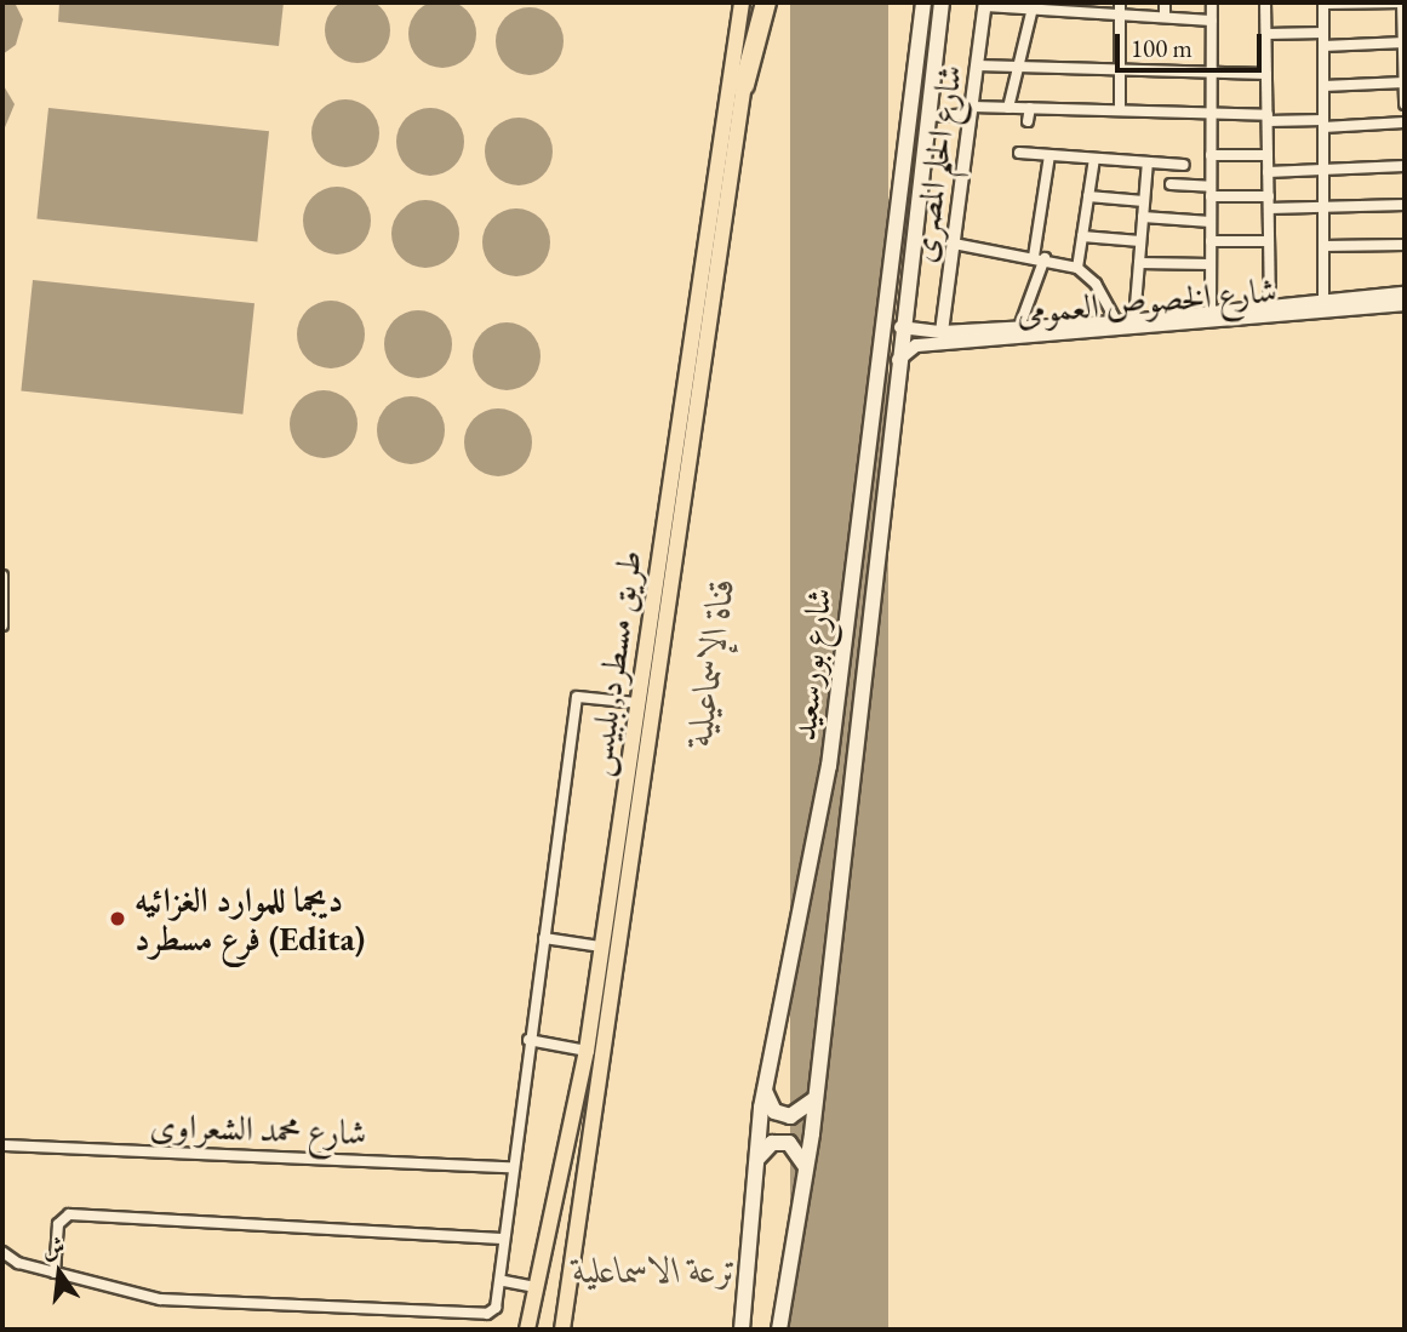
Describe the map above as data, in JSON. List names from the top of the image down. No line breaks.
{"streets":{"main road":["طريق مسطرد, بلبيس","شارع بورسعيد"],"street":["شارع الحلم المصرى","شارع الخصوص العمومى","شارع محمد الشعراوى"]},"crossings":[["شارع الحلم المصرى","شارع الخصوص العمومى"],["شارع الخصوص العمومى","شارع بورسعيد"]],"water":["قناة الإسماعيلية","ترعة الاسماعلية"],"places":["ديجما للموارد الغزائيه فرع مسطرد (Edita)"],"scale_bar":"100 m","north":"top"}
